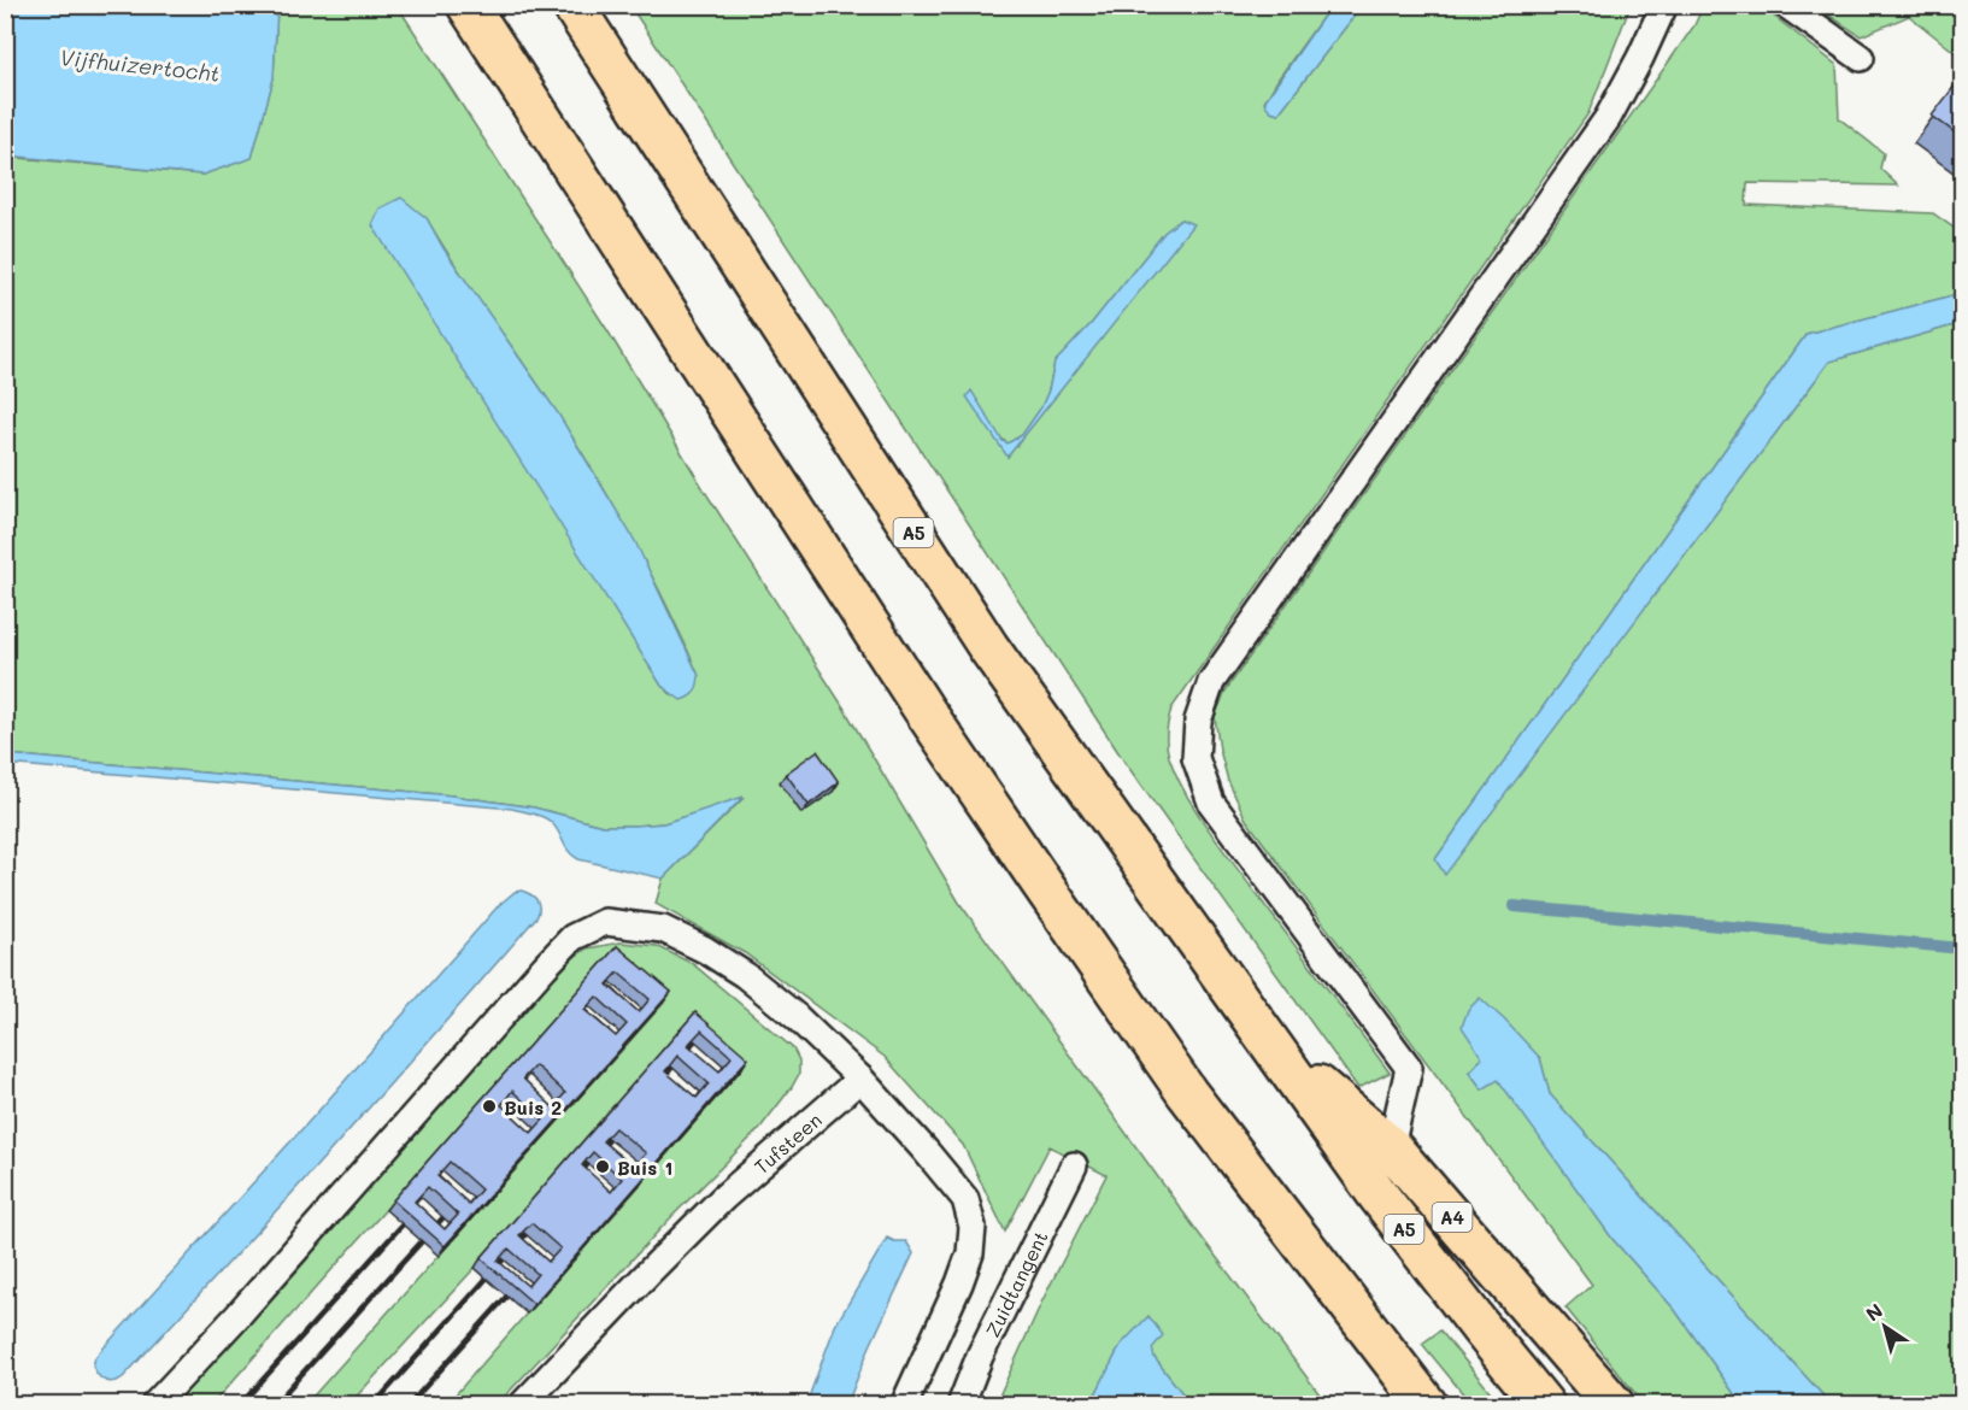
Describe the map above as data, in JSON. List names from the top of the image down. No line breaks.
{"streets":{"highway":["A5","A4"],"lane":["Tufsteen","Zuidtangent"]},"crossings":[["A5","A4"]],"water":["Vijfhuizertocht"],"places":["Buis 2","Buis 1"],"north":"top left"}
